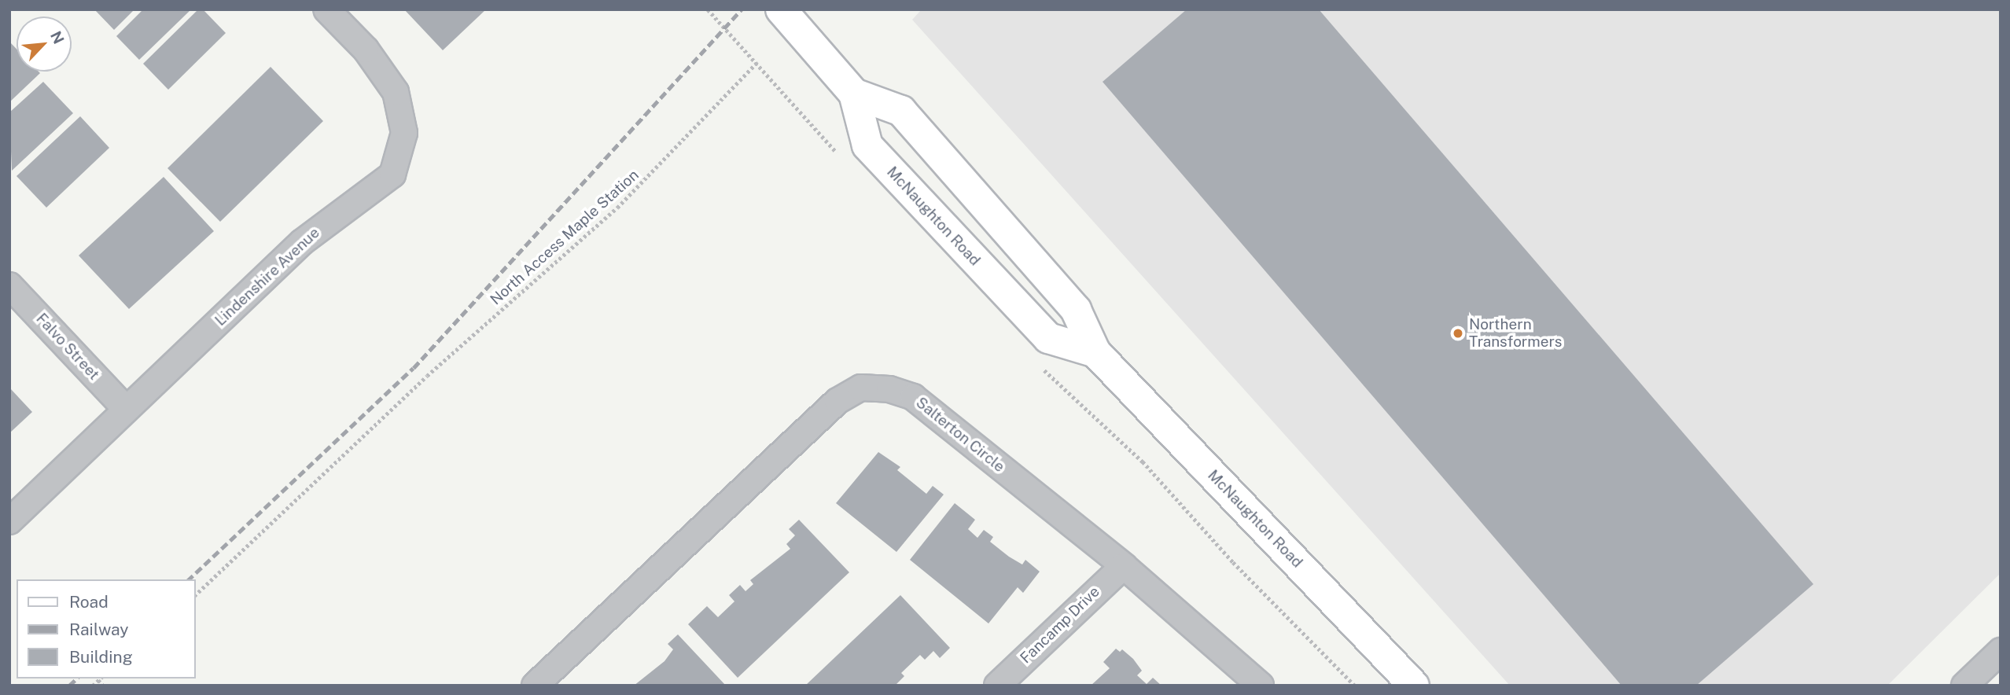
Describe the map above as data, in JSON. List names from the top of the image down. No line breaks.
{"streets":{"street":["McNaughton Road","Lindenshire Avenue","Falvo Street","Salterton Circle","Fancamp Drive"],"path":["North Access Maple Station"]},"crossings":[["Lindenshire Avenue","Falvo Street"],["Salterton Circle","Fancamp Drive"]],"places":["Northern Transformers"],"legend":["Road","Railway","Building"],"north":"top right"}
